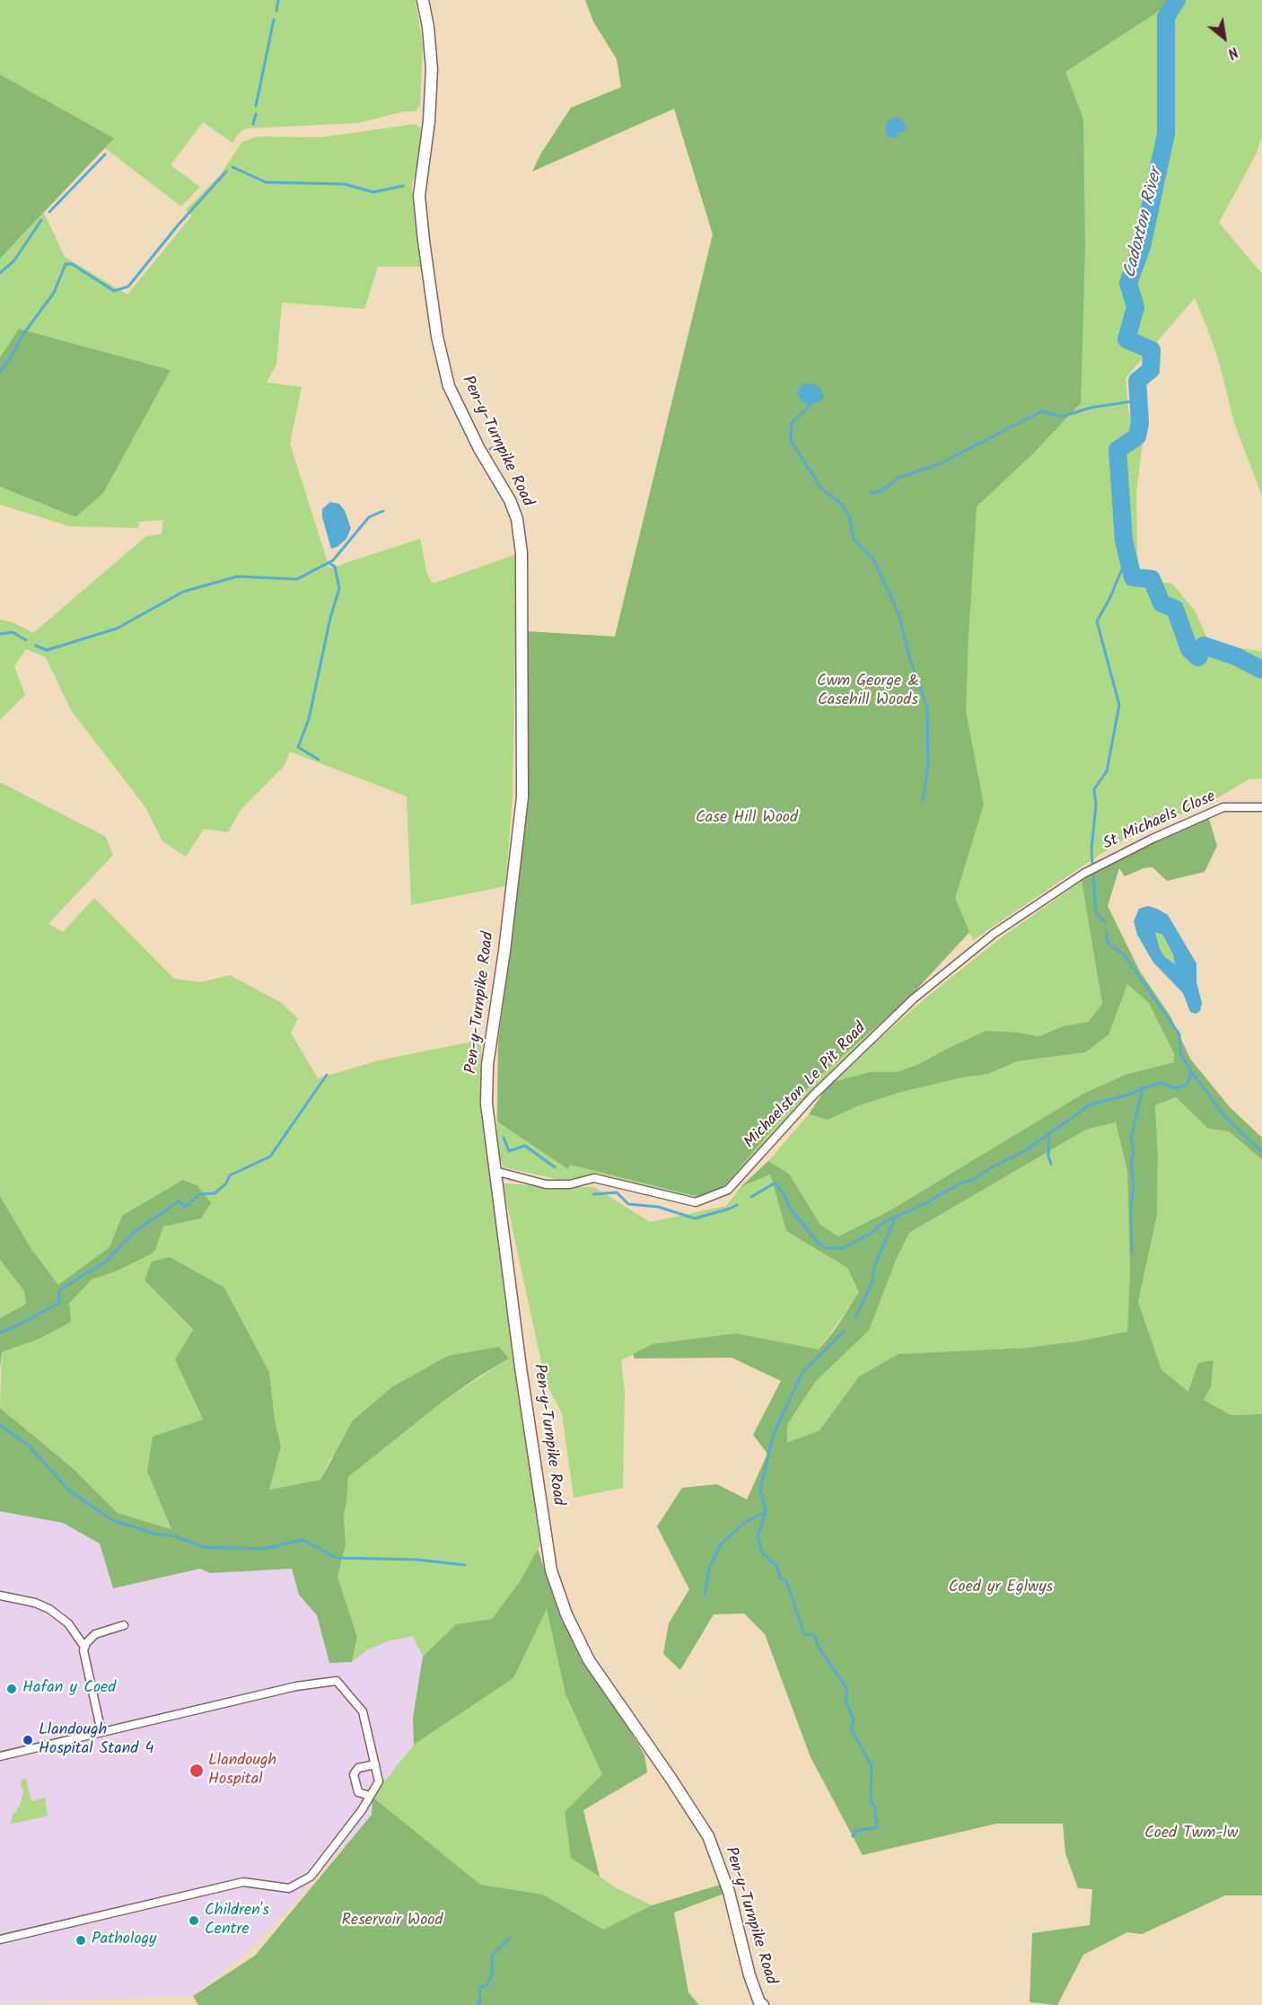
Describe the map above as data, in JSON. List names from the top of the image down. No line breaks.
{"streets":{"street":["Pen-y-Turnpike Road","St Michaels Close","Michaelston Le Pit Road"]},"crossings":[["Pen-y-Turnpike Road","Michaelston Le Pit Road"],["St Michaels Close","Michaelston Le Pit Road"]],"water":["Cadoxton River"],"parks":["Cwm George & Casehill Woods","Case Hill Wood","Coed yr Eglwys","Coed Twm-lw","Reservoir Wood"],"places":["Hafan y Coed","Llandough Hospital Stand 4","Llandough Hospital","Children's Centre","Pathology"],"north":"bottom right"}
